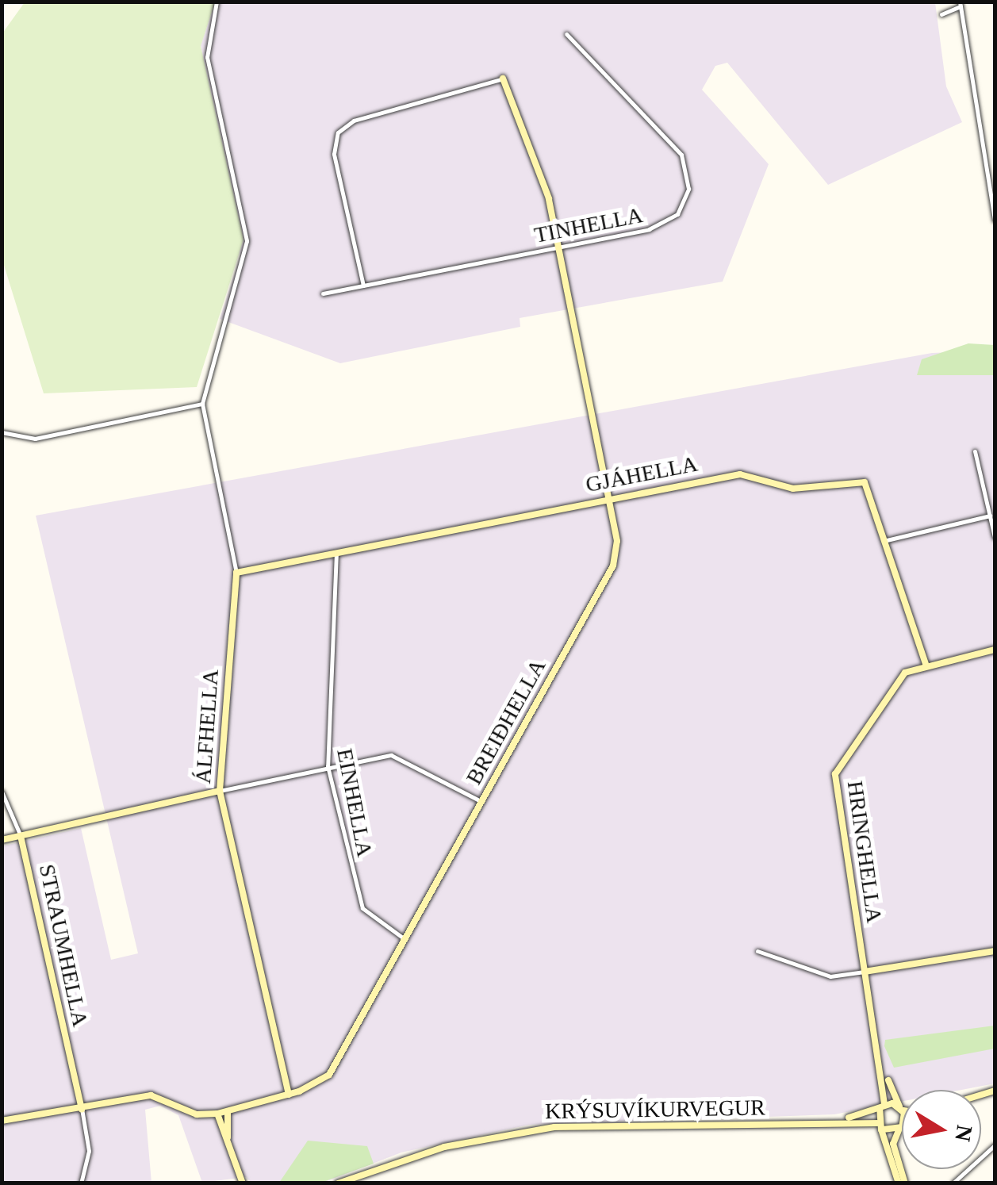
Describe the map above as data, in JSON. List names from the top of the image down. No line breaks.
{"streets":{"street":["TINHELLA","GJÁHELLA","BREIÐHELLA","ÁLFHELLA","EINHELLA","HRINGHELLA","STRAUMHELLA","KRÝSUVÍKURVEGUR"]},"crossings":[["TINHELLA","BREIÐHELLA"],["GJÁHELLA","BREIÐHELLA"],["GJÁHELLA","ÁLFHELLA"],["GJÁHELLA","EINHELLA"],["GJÁHELLA","HRINGHELLA"],["BREIÐHELLA","ÁLFHELLA"],["BREIÐHELLA","EINHELLA"],["BREIÐHELLA","STRAUMHELLA"]],"north":"right"}
